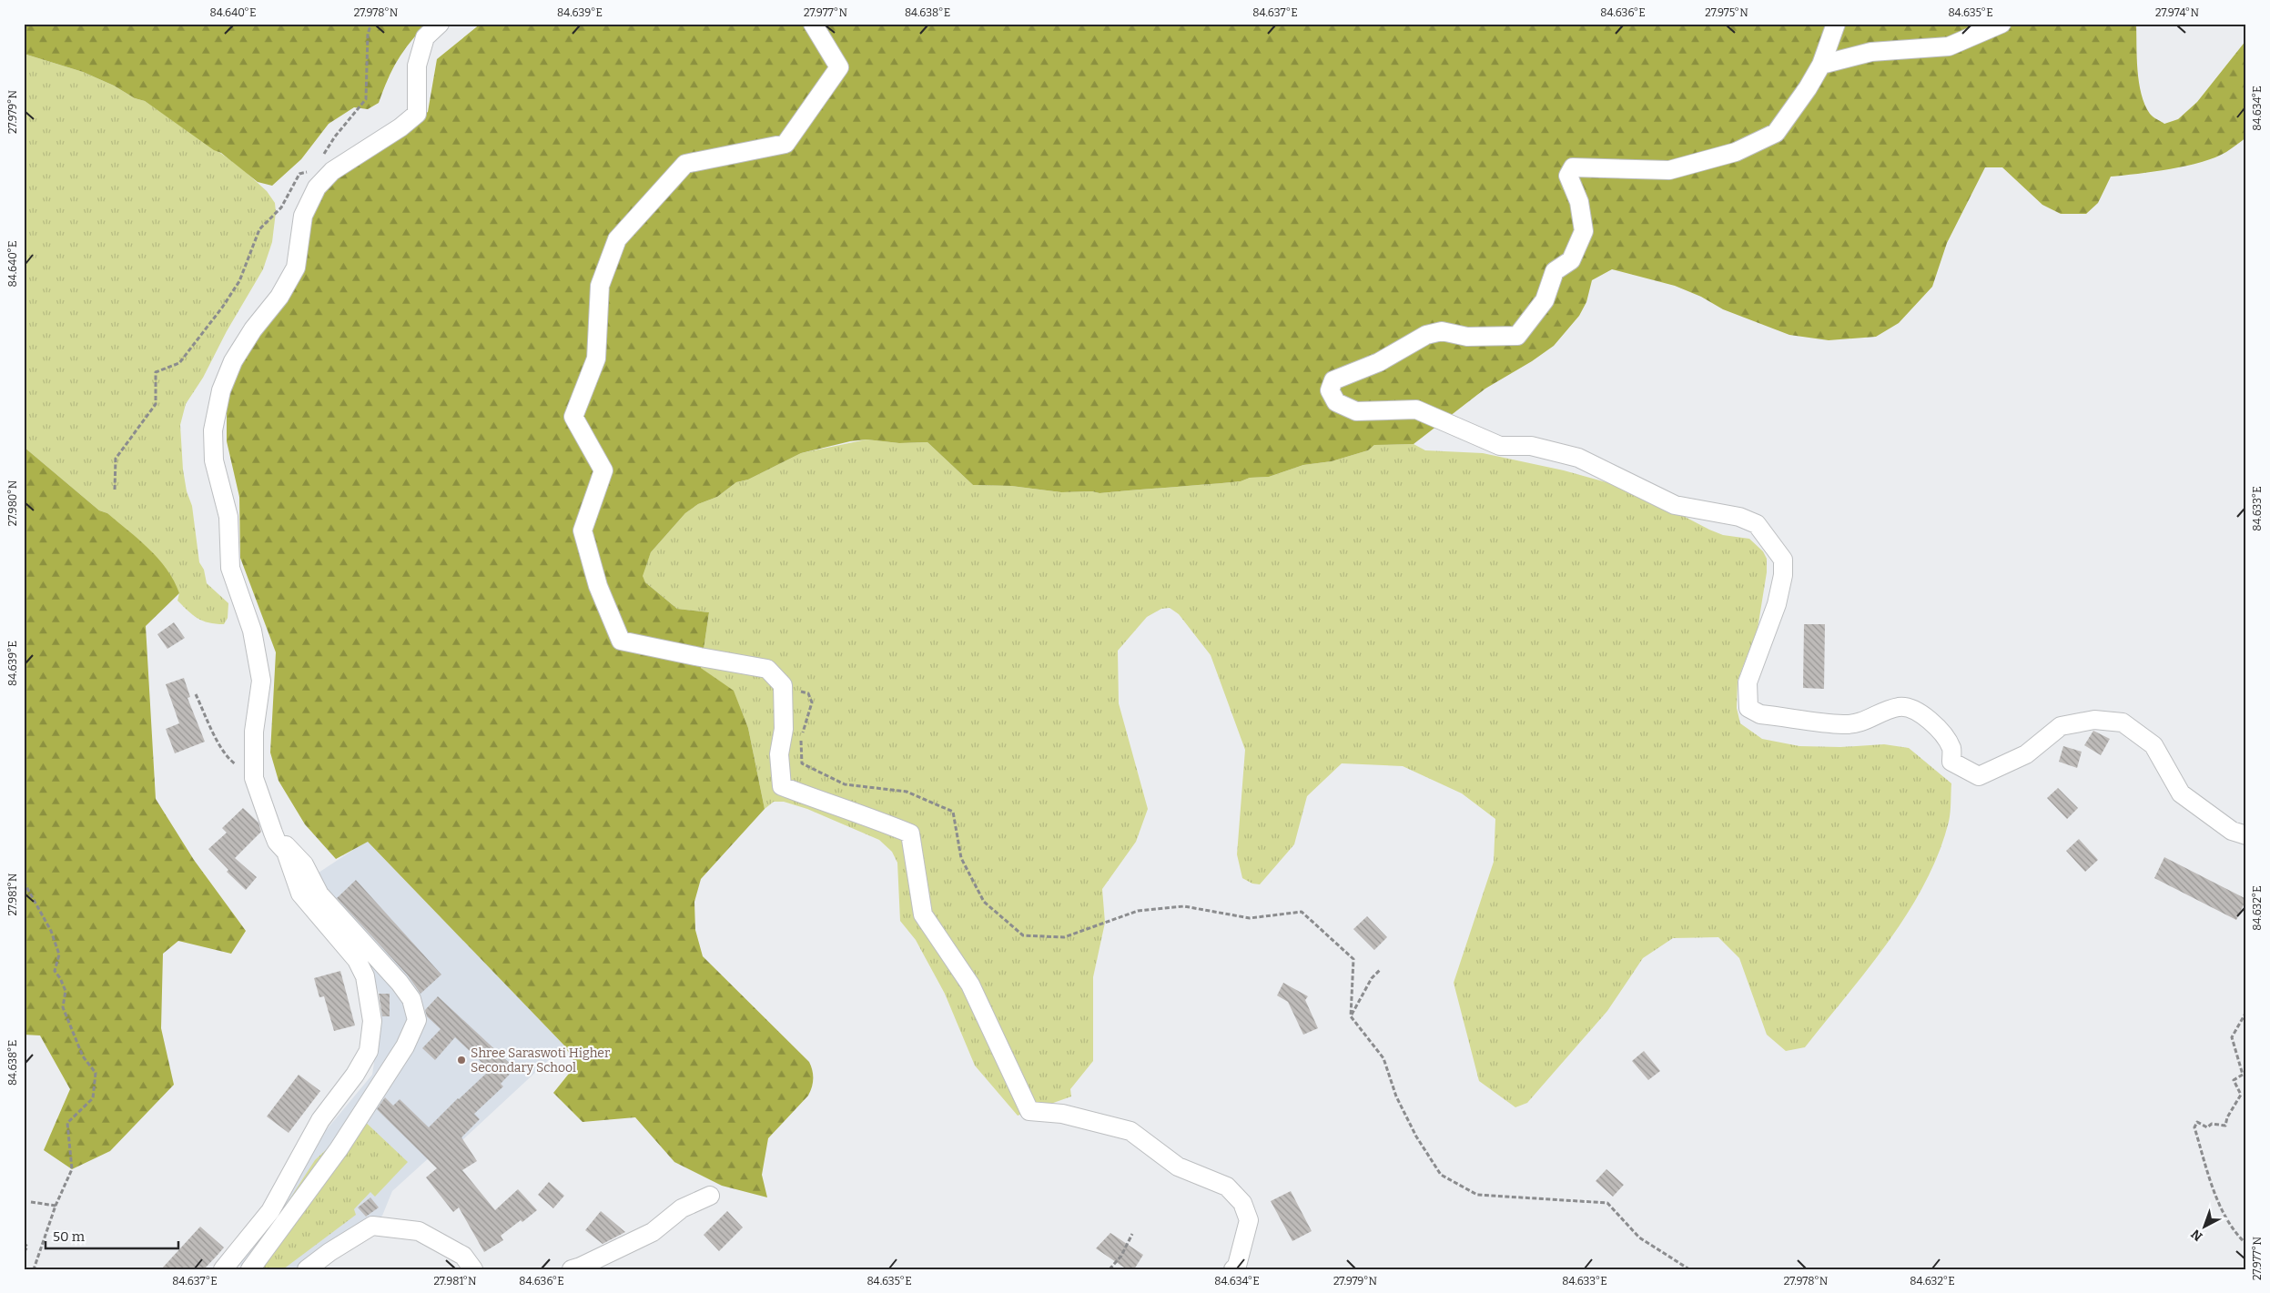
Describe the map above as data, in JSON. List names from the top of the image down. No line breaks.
{"places":["Shree Saraswoti Higher Secondary School"],"scale_bar":"50 m","north":"bottom left","coordinates":["84.640°E","27.978°N","84.639°E","27.977°N","84.638°E","84.637°E","84.636°E","27.975°N","84.635°E","27.974°N","84.634°E","27.979°N","27.980°N","84.633°E","27.981°N","84.632°E"]}
